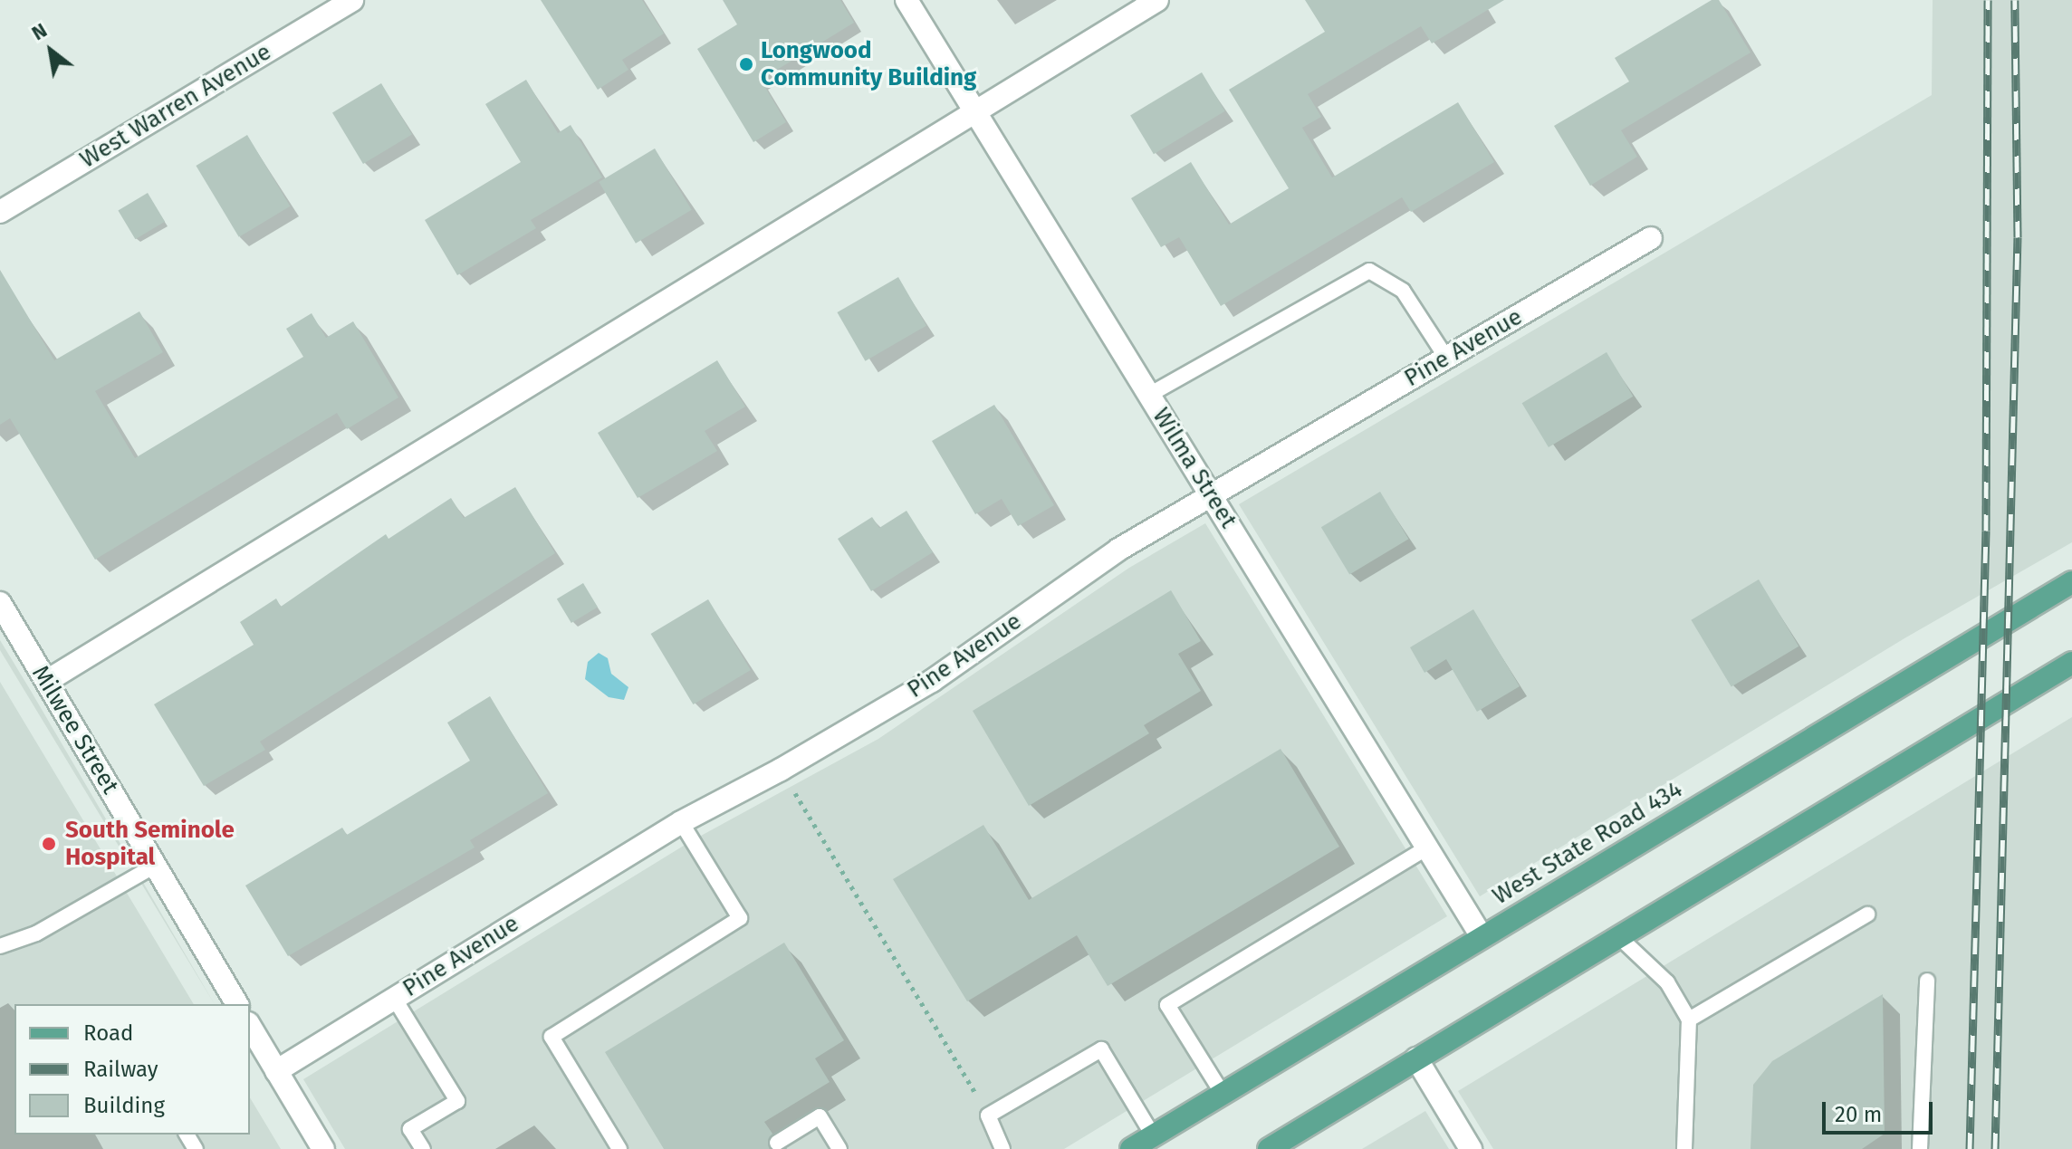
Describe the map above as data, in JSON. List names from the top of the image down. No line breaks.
{"streets":{"main road":["West State Road 434"],"street":["West Warren Avenue","Pine Avenue","Wilma Street","Milwee Street"]},"crossings":[["Pine Avenue","Wilma Street"],["Wilma Street","West State Road 434"]],"places":["Longwood Community Building","South Seminole Hospital"],"legend":["Road","Railway","Building"],"scale_bar":"20 m","north":"top left"}
